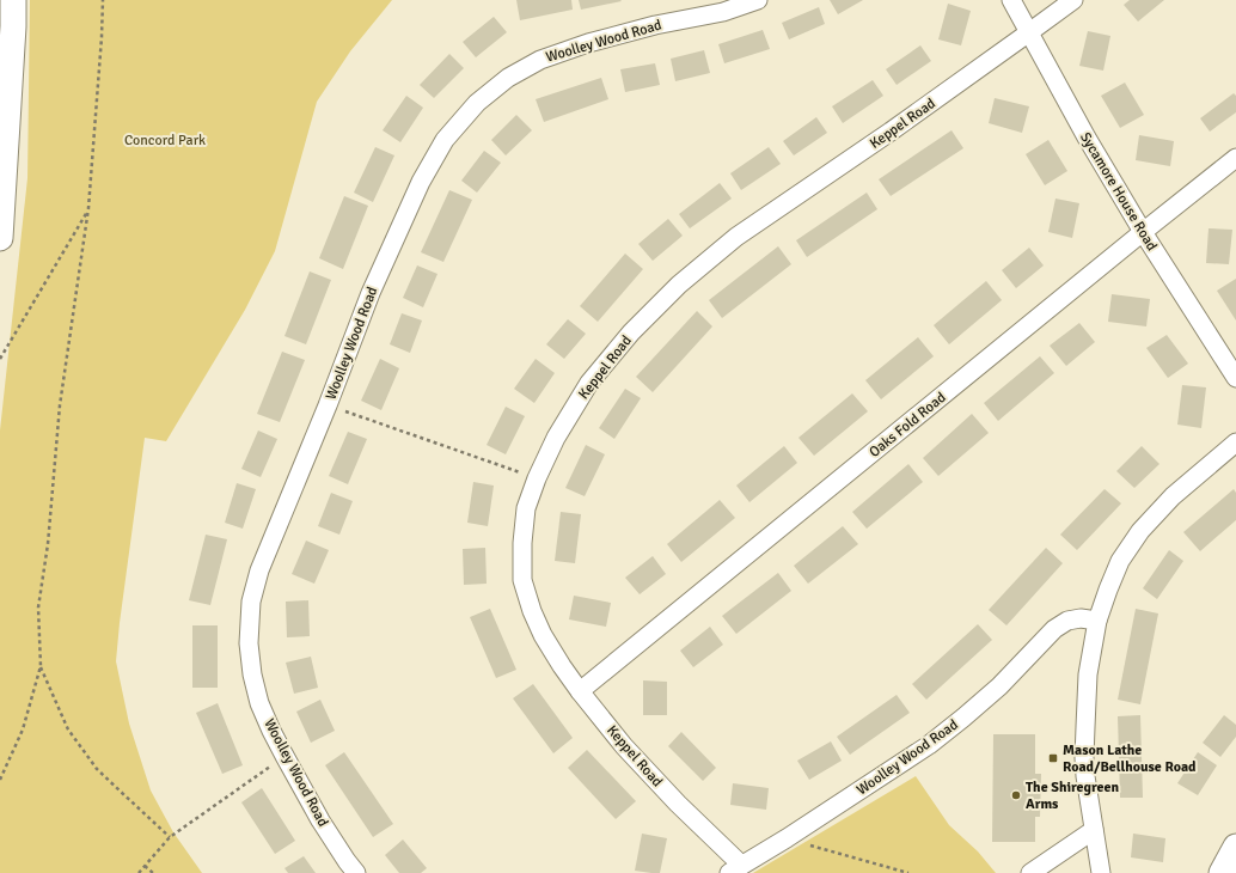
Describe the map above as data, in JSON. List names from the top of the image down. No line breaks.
{"streets":{"street":["Woolley Wood Road","Keppel Road","Sycamore House Road","Oaks Fold Road"]},"crossings":[["Woolley Wood Road","Keppel Road"],["Keppel Road","Sycamore House Road"],["Keppel Road","Oaks Fold Road"],["Sycamore House Road","Oaks Fold Road"]],"parks":["Concord Park"],"places":{"transit":["Mason Lathe Road/Bellhouse Road"],"other":["The Shiregreen Arms"]}}
